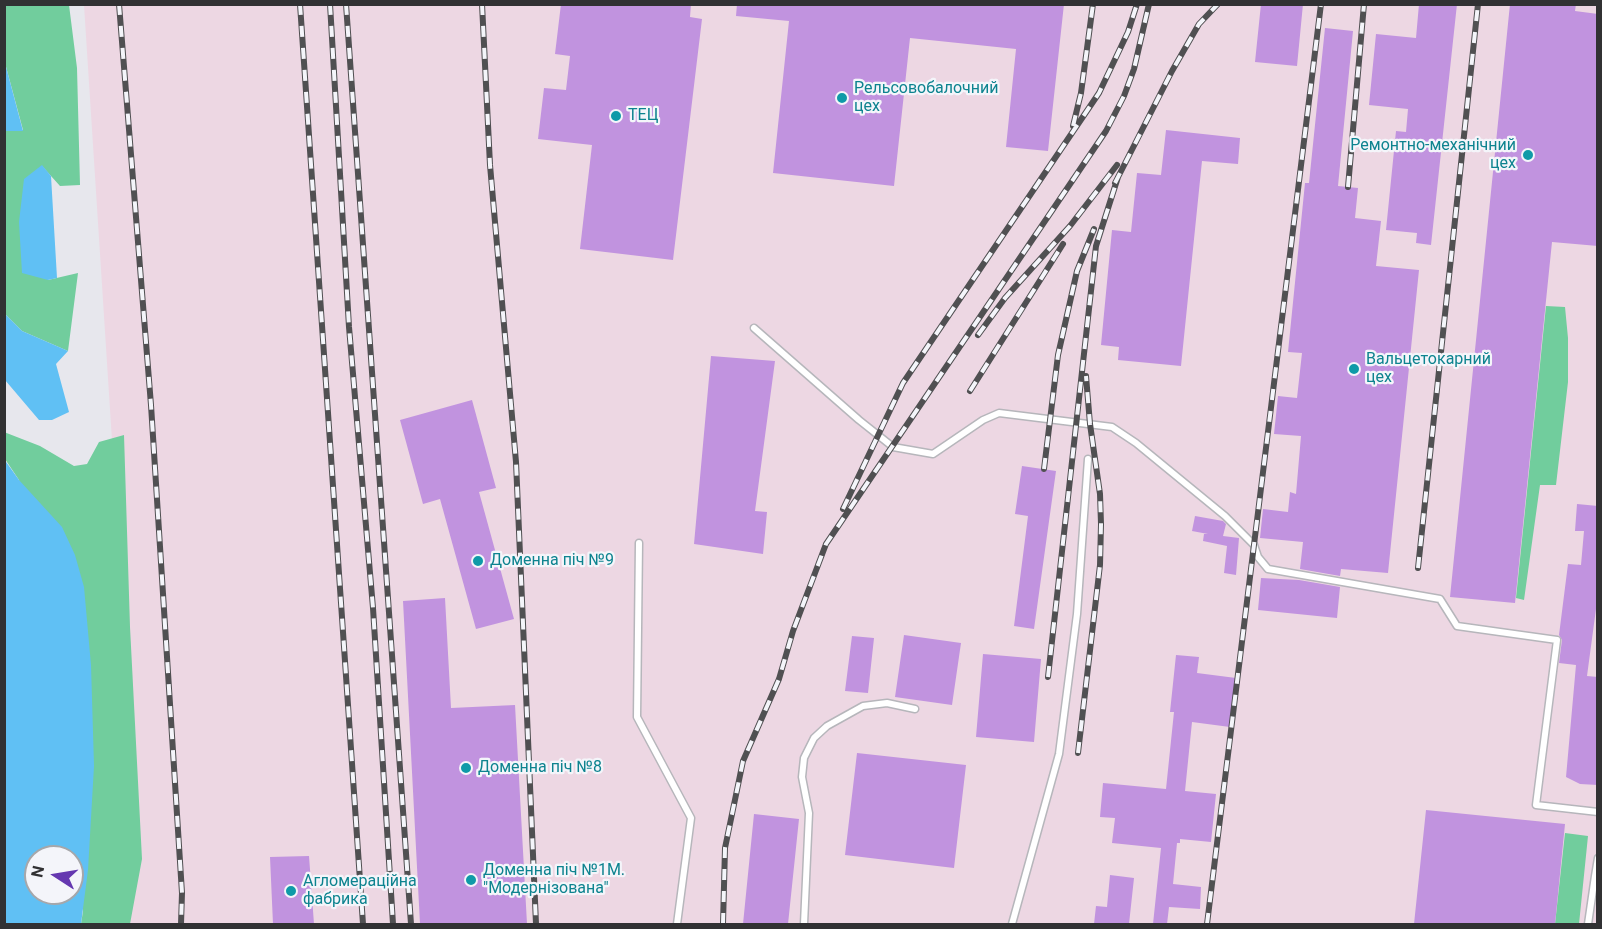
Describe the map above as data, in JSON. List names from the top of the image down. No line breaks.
{"places":["Рельсовобалочний цех","ТЕЦ","Ремонтно-механічний цех","Вальцетокарний цех","Доменна піч №9","Доменна піч №8","Доменна піч №1М. \"Модернізована\"","Агломераційна фабрика"],"north":"left"}
